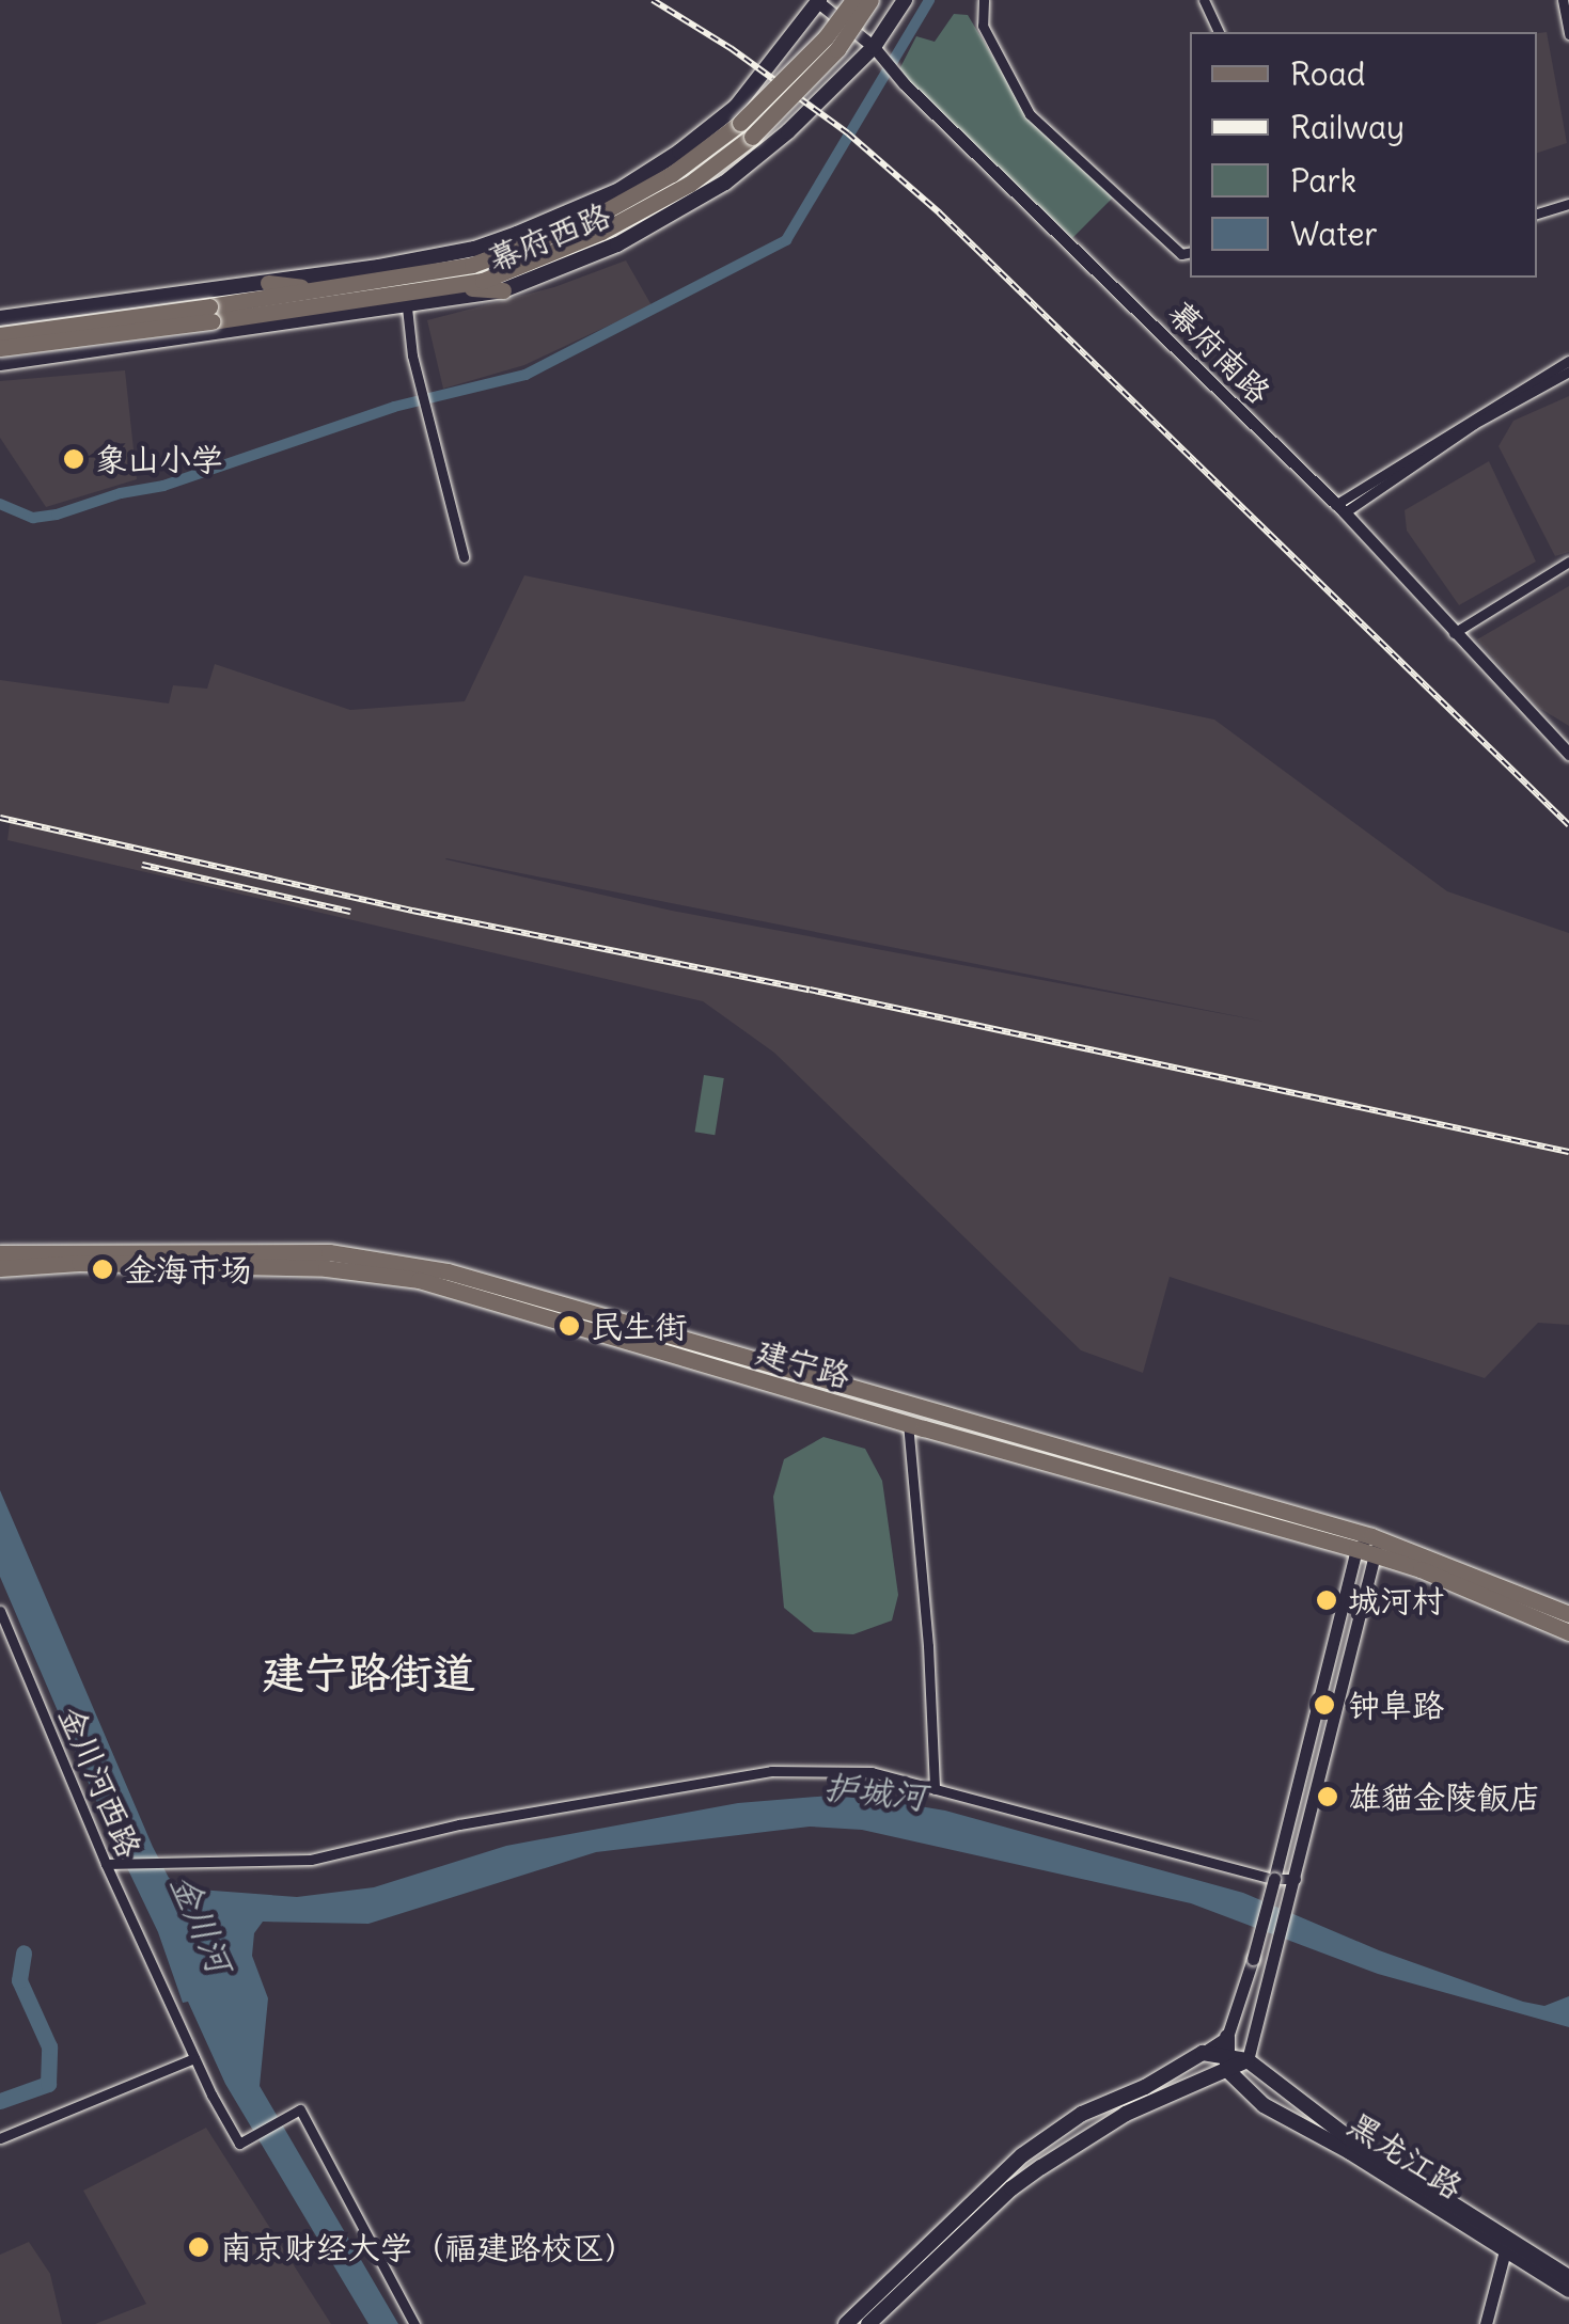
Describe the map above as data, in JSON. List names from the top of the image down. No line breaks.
{"streets":{"main road":["幕府西路","建宁路","黑龙江路"],"street":["幕府南路","金川河西路"]},"crossings":[["幕府西路","幕府南路"]],"districts":["建宁路街道"],"water":["护城河","金川河"],"places":["象山小学","金海市场","民生街","城河村","钟阜路","雄貓金陵飯店","南京财经大学（福建路校区）"],"legend":["Road","Railway","Park","Water"]}
